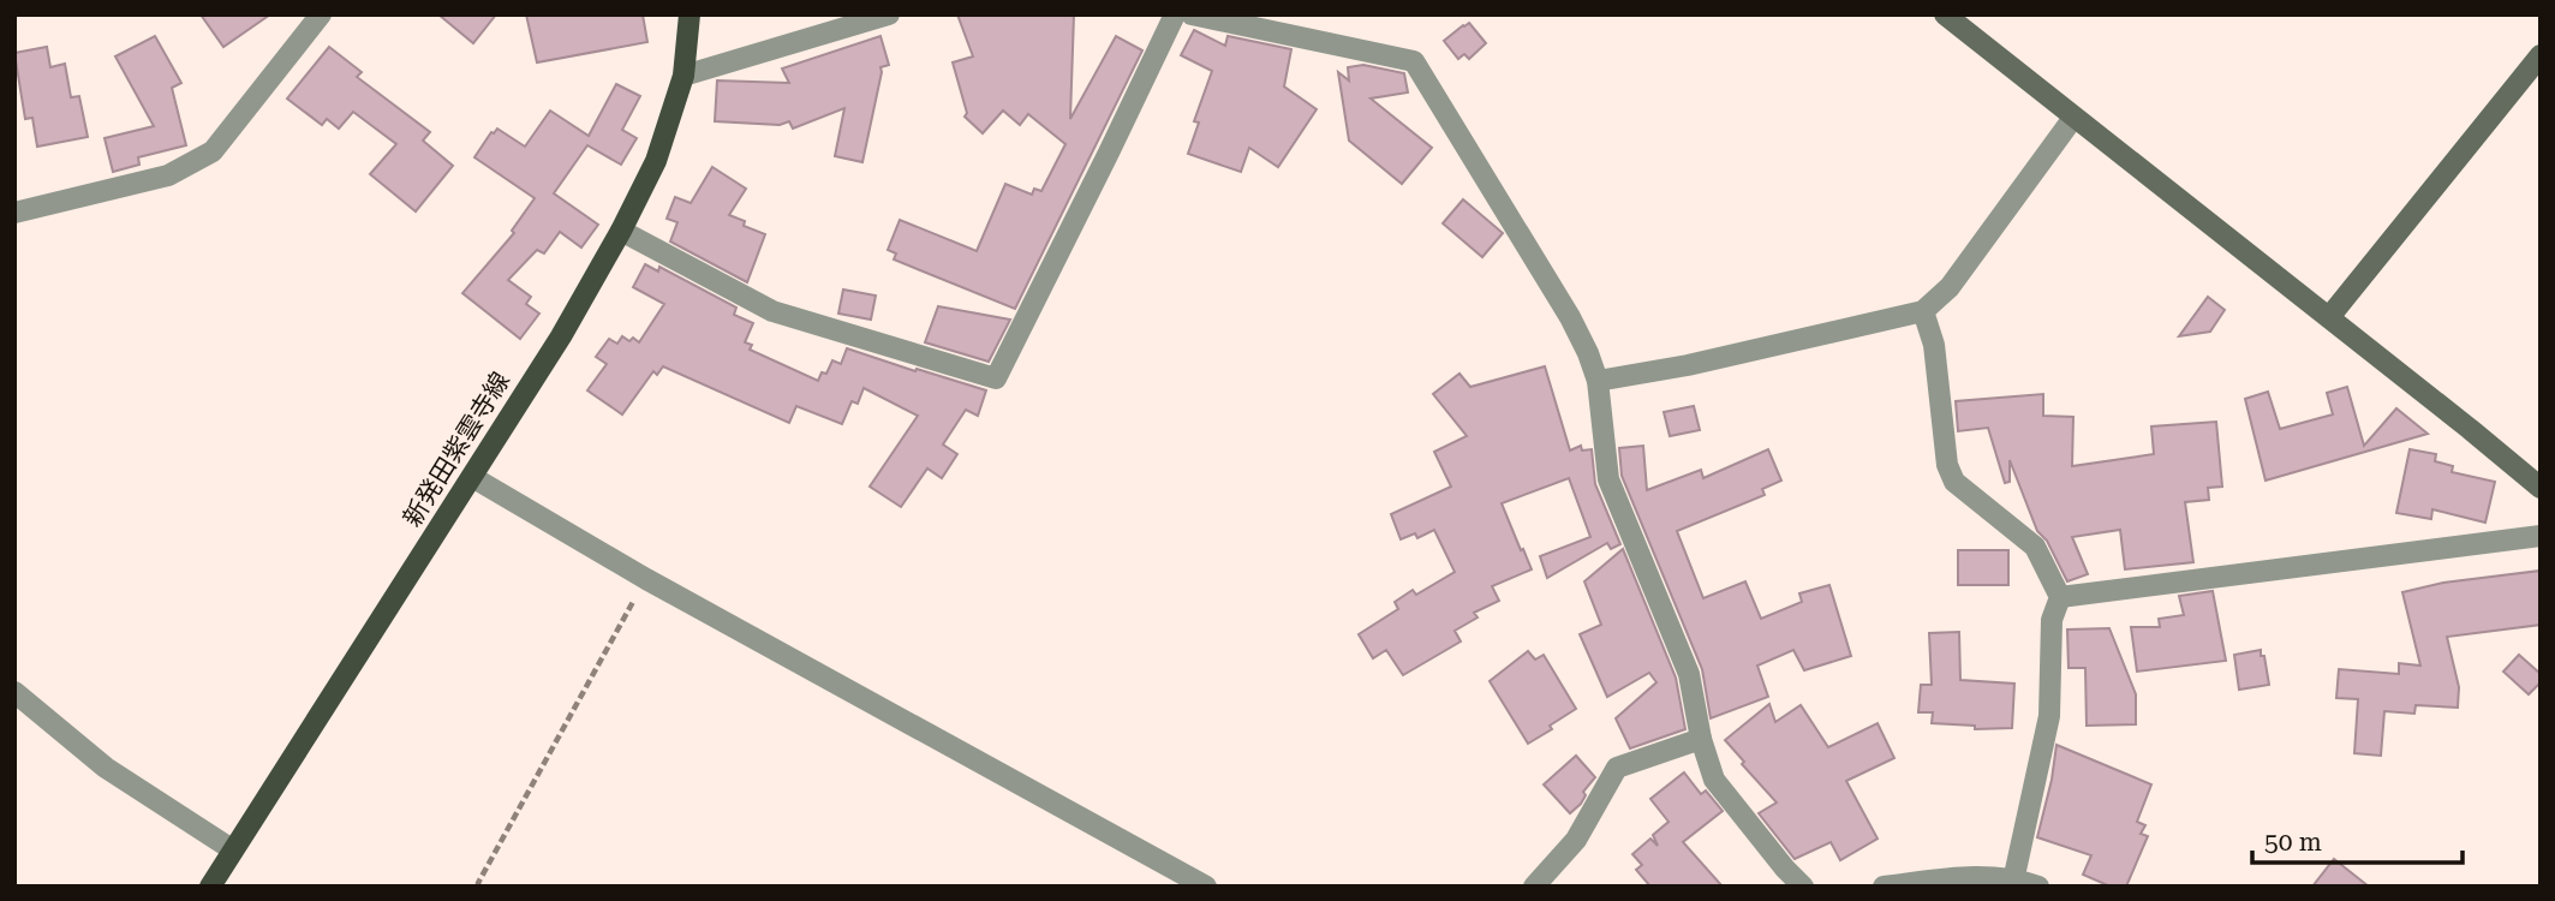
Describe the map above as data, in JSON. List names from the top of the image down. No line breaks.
{"streets":{"main road":["新発田紫雲寺線"]},"scale_bar":"50 m"}
